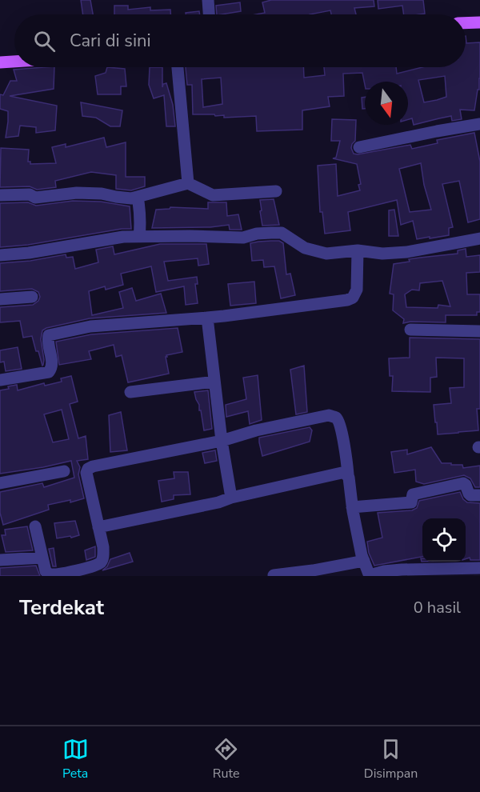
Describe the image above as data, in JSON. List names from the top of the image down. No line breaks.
{"north":"bottom","page":{"search":"Cari di sini","heading":["Terdekat","0 hasil"],"nav":["Peta","Rute","Disimpan"]}}
